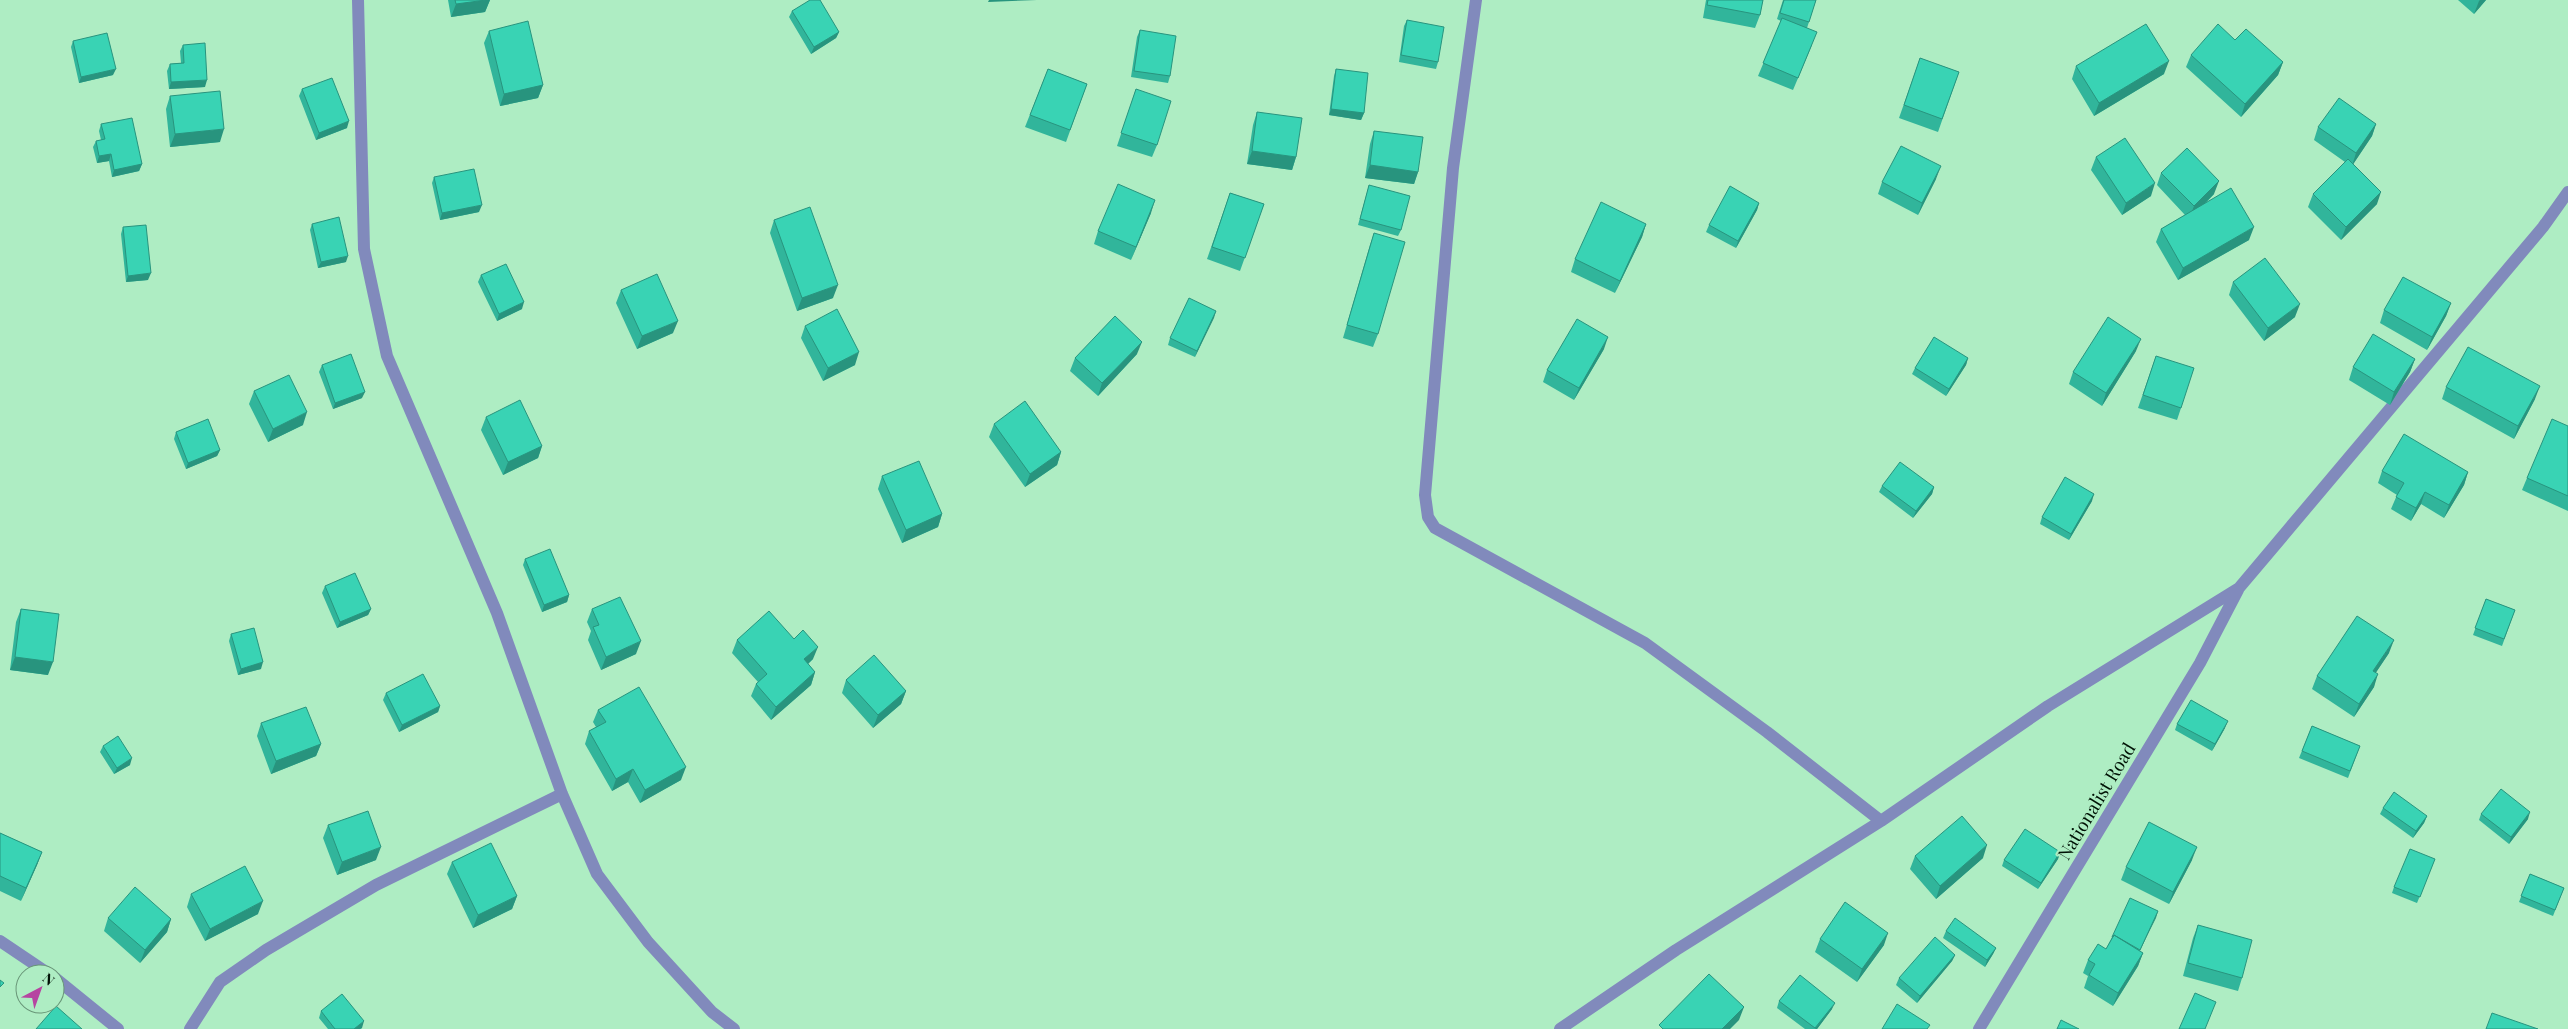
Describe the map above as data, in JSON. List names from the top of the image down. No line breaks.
{"streets":{"street":["Nationalist Road"]},"north":"top right"}
